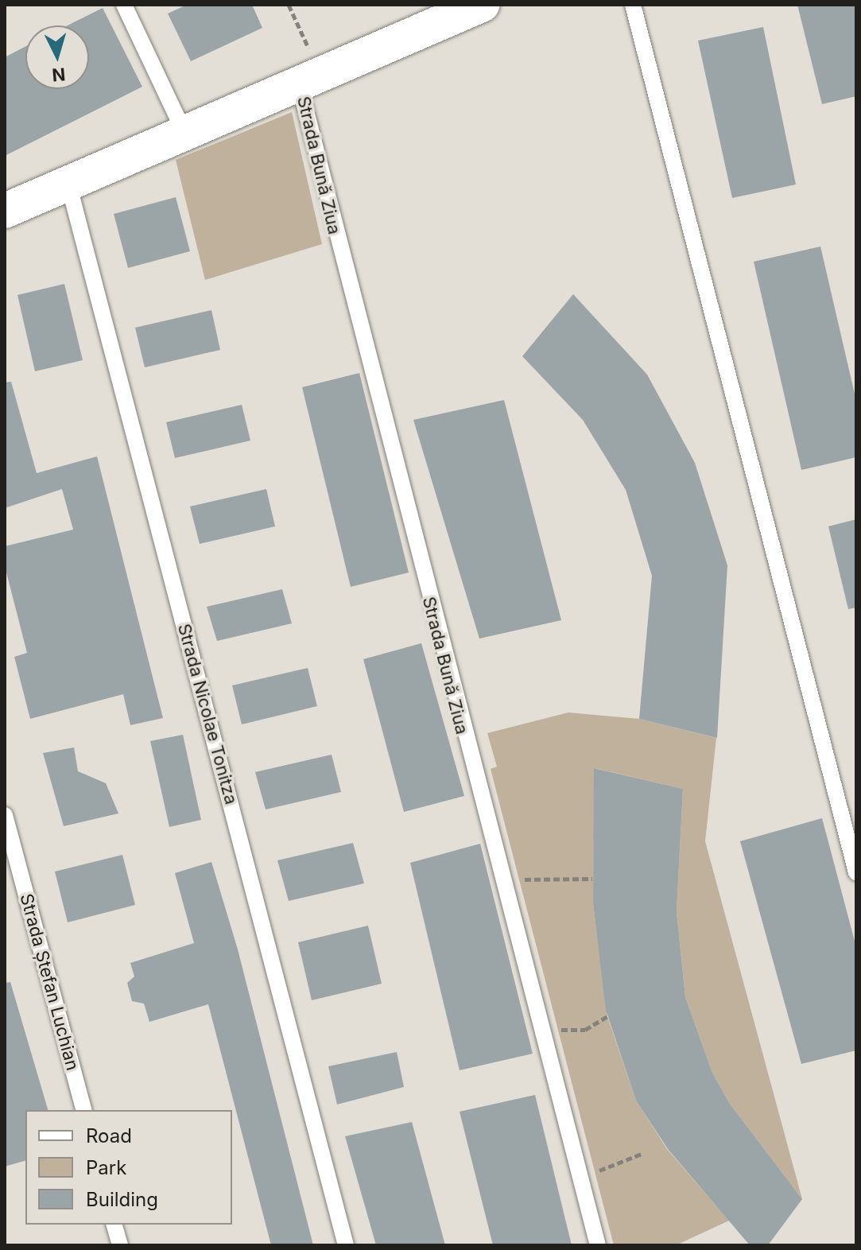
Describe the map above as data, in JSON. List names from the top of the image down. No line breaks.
{"streets":{"main road":["Strada Bună Ziua"],"lane":["Strada Nicolae Tonitza","Strada Ștefan Luchian"]},"crossings":[["Strada Bună Ziua","Strada Nicolae Tonitza"]],"legend":["Road","Park","Building"],"north":"bottom"}
